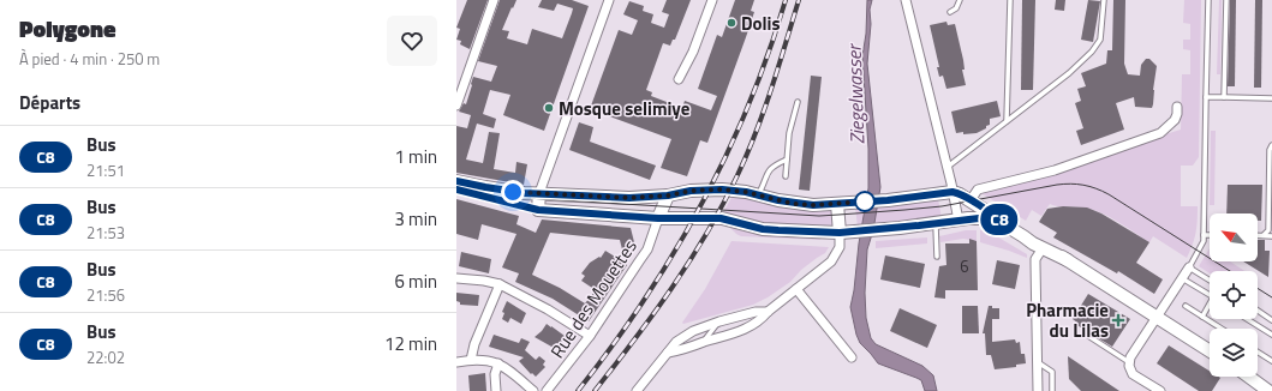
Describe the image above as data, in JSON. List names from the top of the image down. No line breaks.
{"streets":{"street":["Rue des Mouettes"]},"water":["Ziegelwasser"],"places":{"other":["Dolis","Mosque selimiye"],"health":["Pharmacie du Lilas"]},"lines":["bus line C8"],"house_numbers":["6"],"north":"top left","page":{"heading":[["Polygone","À pied · 4 min · 250 m"],"Départs"],"on_map":"C8","list":[{"mark":"C8","name":"Bus","note":"21:51","value":"1 min"},{"mark":"C8","name":"Bus","note":"21:53","value":"3 min"},{"mark":"C8","name":"Bus","note":"21:56","value":"6 min"},{"mark":"C8","name":"Bus","note":"22:02","value":"12 min"}]}}
